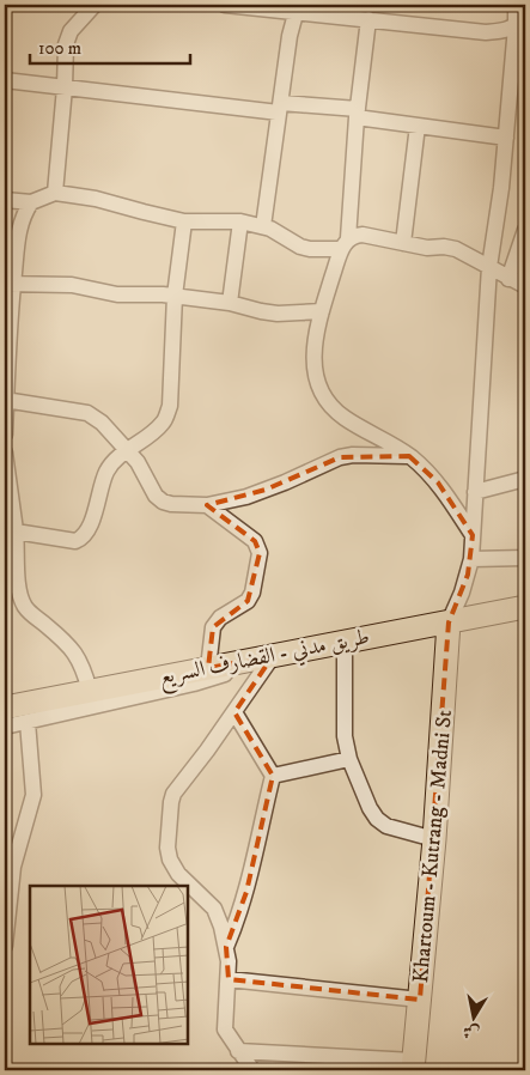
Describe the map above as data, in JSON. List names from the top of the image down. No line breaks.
{"streets":{"highway":["طريق مدني - القضارف السريع","Khartoum - Kutrang - Madni St"]},"crossings":[["طريق مدني - القضارف السريع","Khartoum - Kutrang - Madni St"]],"scale_bar":"100 m","north":"bottom"}
